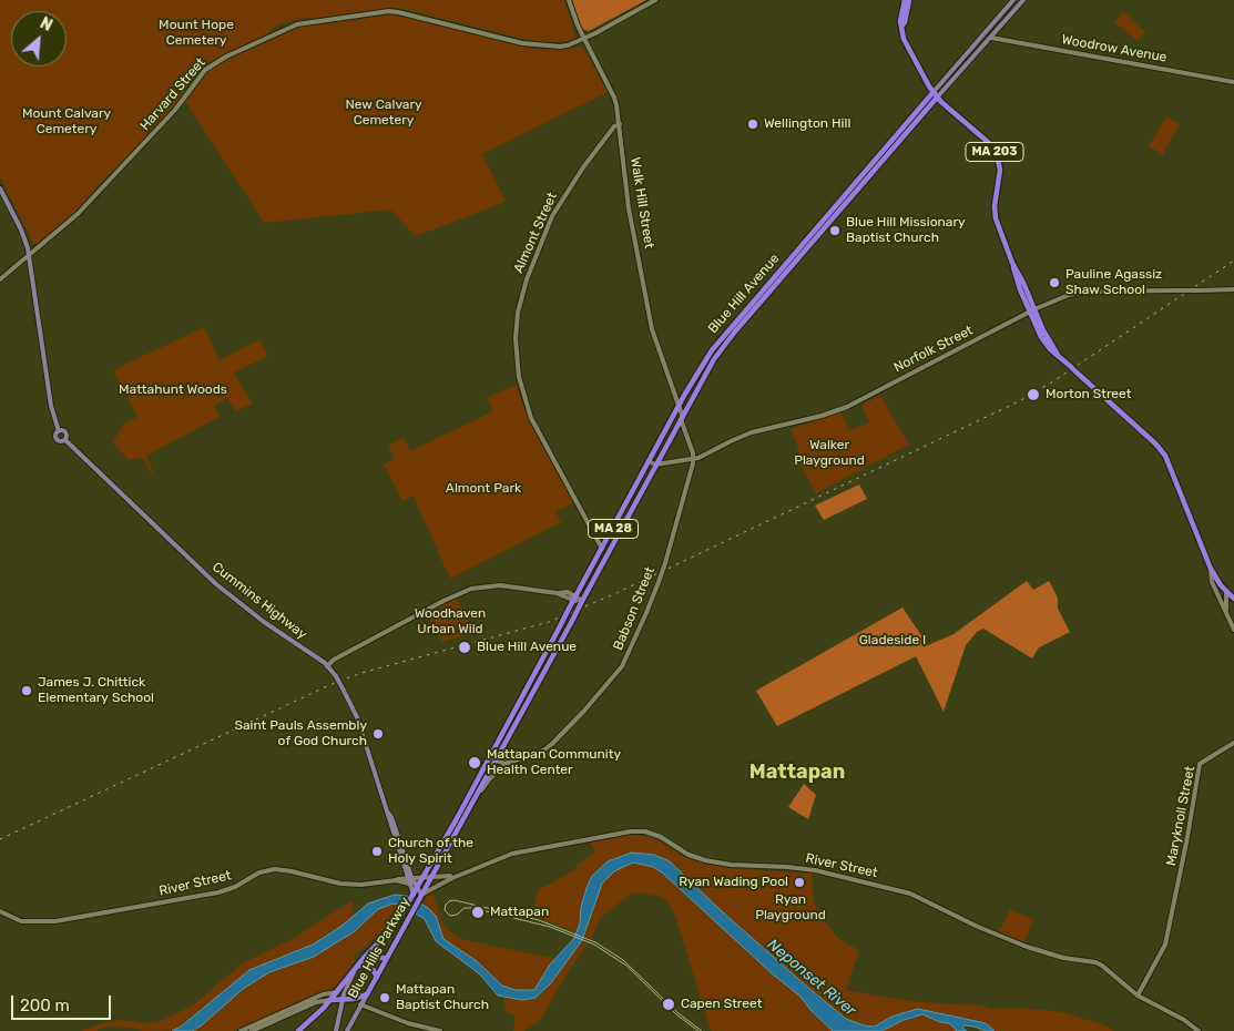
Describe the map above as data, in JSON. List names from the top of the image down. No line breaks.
{"streets":{"highway":["MA 203","Blue Hill Avenue","MA 28","Blue Hills Parkway"],"main road":["Woodrow Avenue","Harvard Street","Walk Hill Street","Almont Street","Norfolk Street","Cummins Highway","Babson Street","Maryknoll Street","River Street"]},"crossings":[["Woodrow Avenue","Blue Hill Avenue"],["Harvard Street","Walk Hill Street"],["Harvard Street","Cummins Highway"],["MA 203","Blue Hill Avenue"],["MA 203","Norfolk Street"],["Walk Hill Street","Almont Street"],["Walk Hill Street","Blue Hill Avenue"],["Almont Street","Blue Hill Avenue"],["Blue Hill Avenue","Norfolk Street"],["Blue Hill Avenue","Babson Street"],["Blue Hill Avenue","River Street"],["Blue Hill Avenue","Blue Hills Parkway"],["Norfolk Street","Babson Street"],["Cummins Highway","River Street"],["Cummins Highway","Blue Hills Parkway"],["Maryknoll Street","River Street"],["River Street","Blue Hills Parkway"]],"districts":["Mattapan"],"water":["Neponset River"],"parks":["Mount Hope Cemetery","New Calvary Cemetery","Mount Calvary Cemetery","Mattahunt Woods","Walker Playground","Almont Park","Woodhaven Urban Wild","Gladeside I","Ryan Playground"],"places":["Wellington Hill","Blue Hill Missionary Baptist Church","Pauline Agassiz Shaw School","Morton Street","Blue Hill Avenue","James J. Chittick Elementary School","Saint Pauls Assembly of God Church","Mattapan Community Health Center","Church of the Holy Spirit","Ryan Wading Pool","Mattapan","Mattapan Baptist Church","Capen Street"],"scale_bar":"200 m","north":"top right"}
